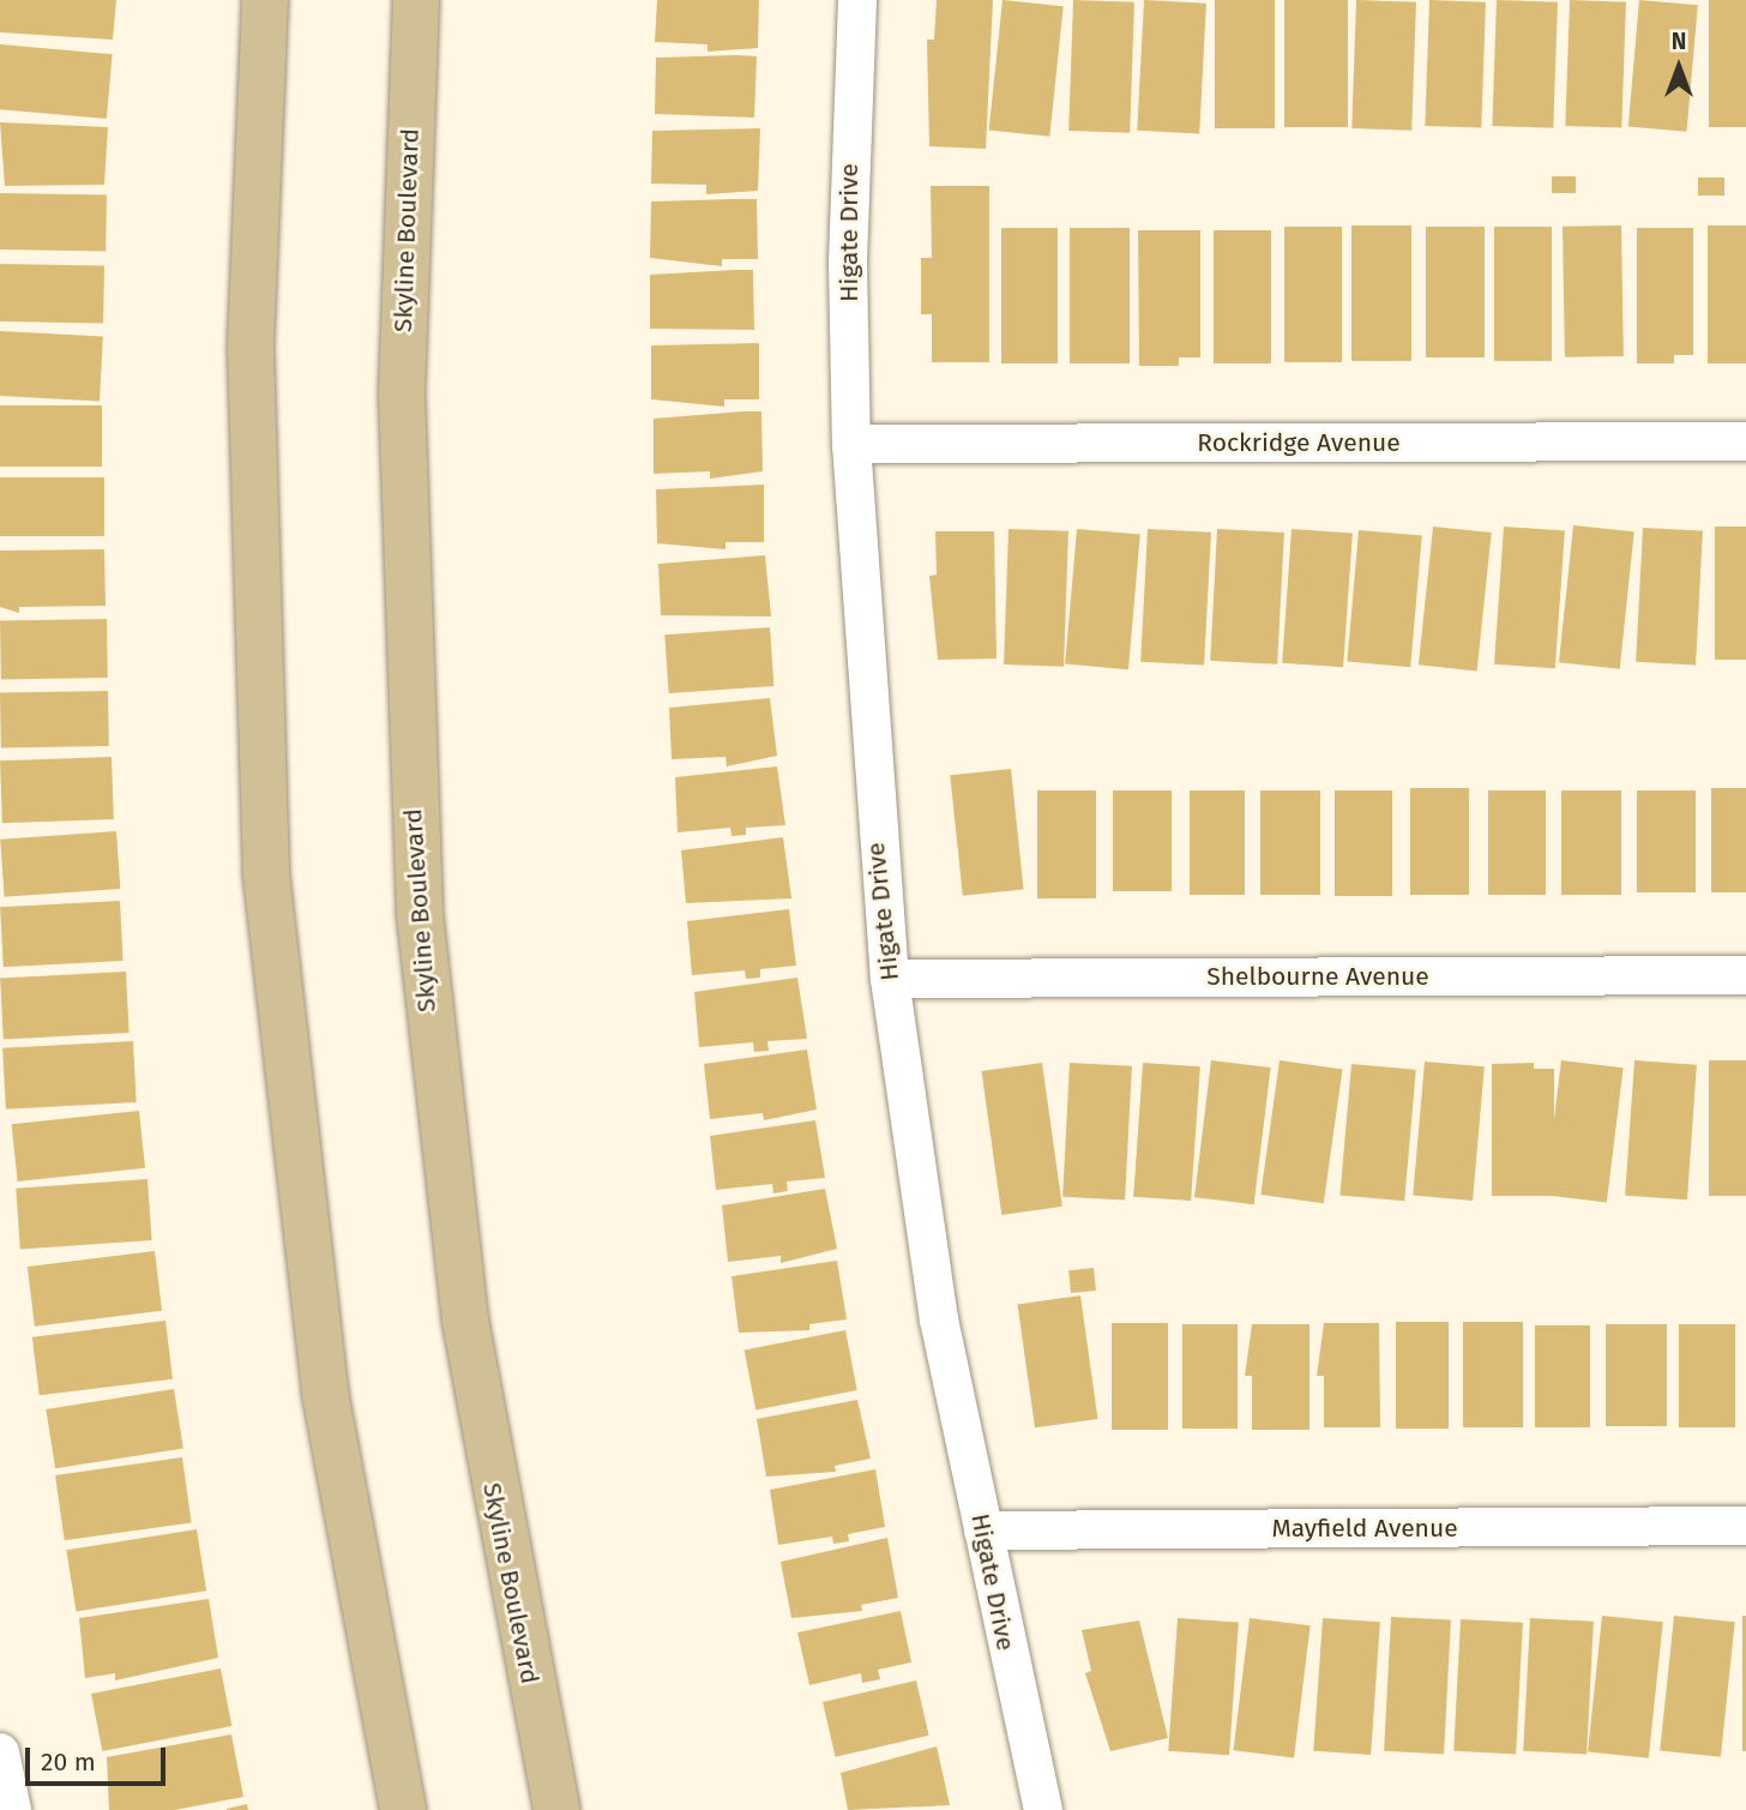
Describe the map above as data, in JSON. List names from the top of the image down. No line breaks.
{"streets":{"main road":["Skyline Boulevard"],"street":["Higate Drive","Rockridge Avenue","Shelbourne Avenue","Mayfield Avenue"]},"crossings":[["Higate Drive","Rockridge Avenue"],["Higate Drive","Shelbourne Avenue"],["Higate Drive","Mayfield Avenue"]],"scale_bar":"20 m","north":"top"}
